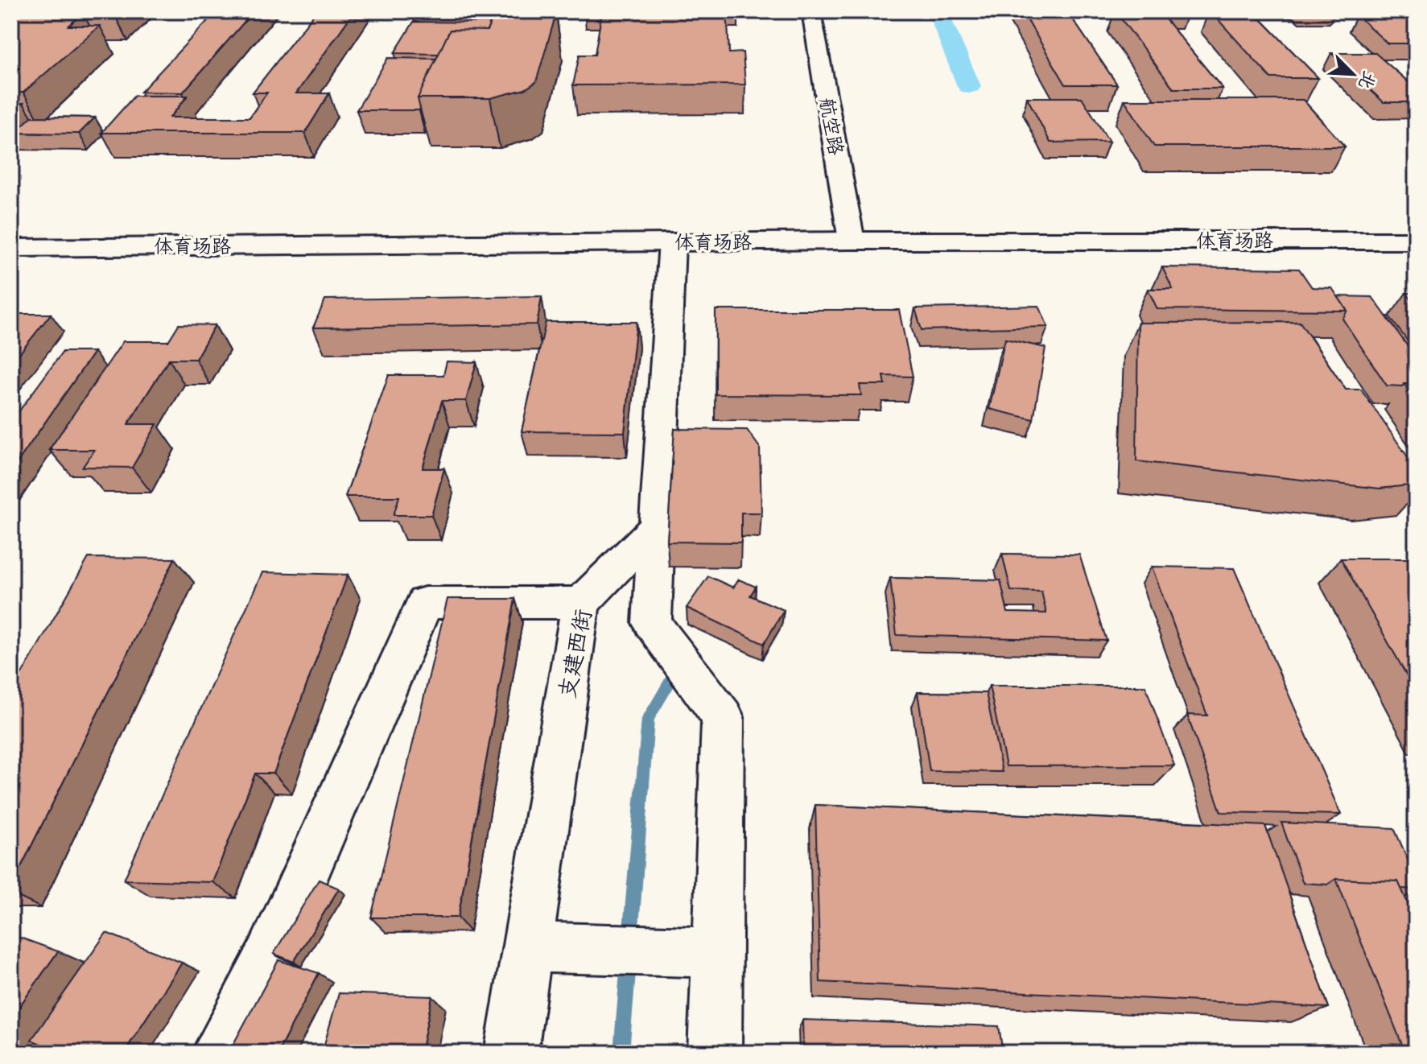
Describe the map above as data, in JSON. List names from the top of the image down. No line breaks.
{"streets":{"main road":["航空路","体育场路","支建西街"]},"crossings":[["航空路","体育场路"]],"north":"bottom right"}
